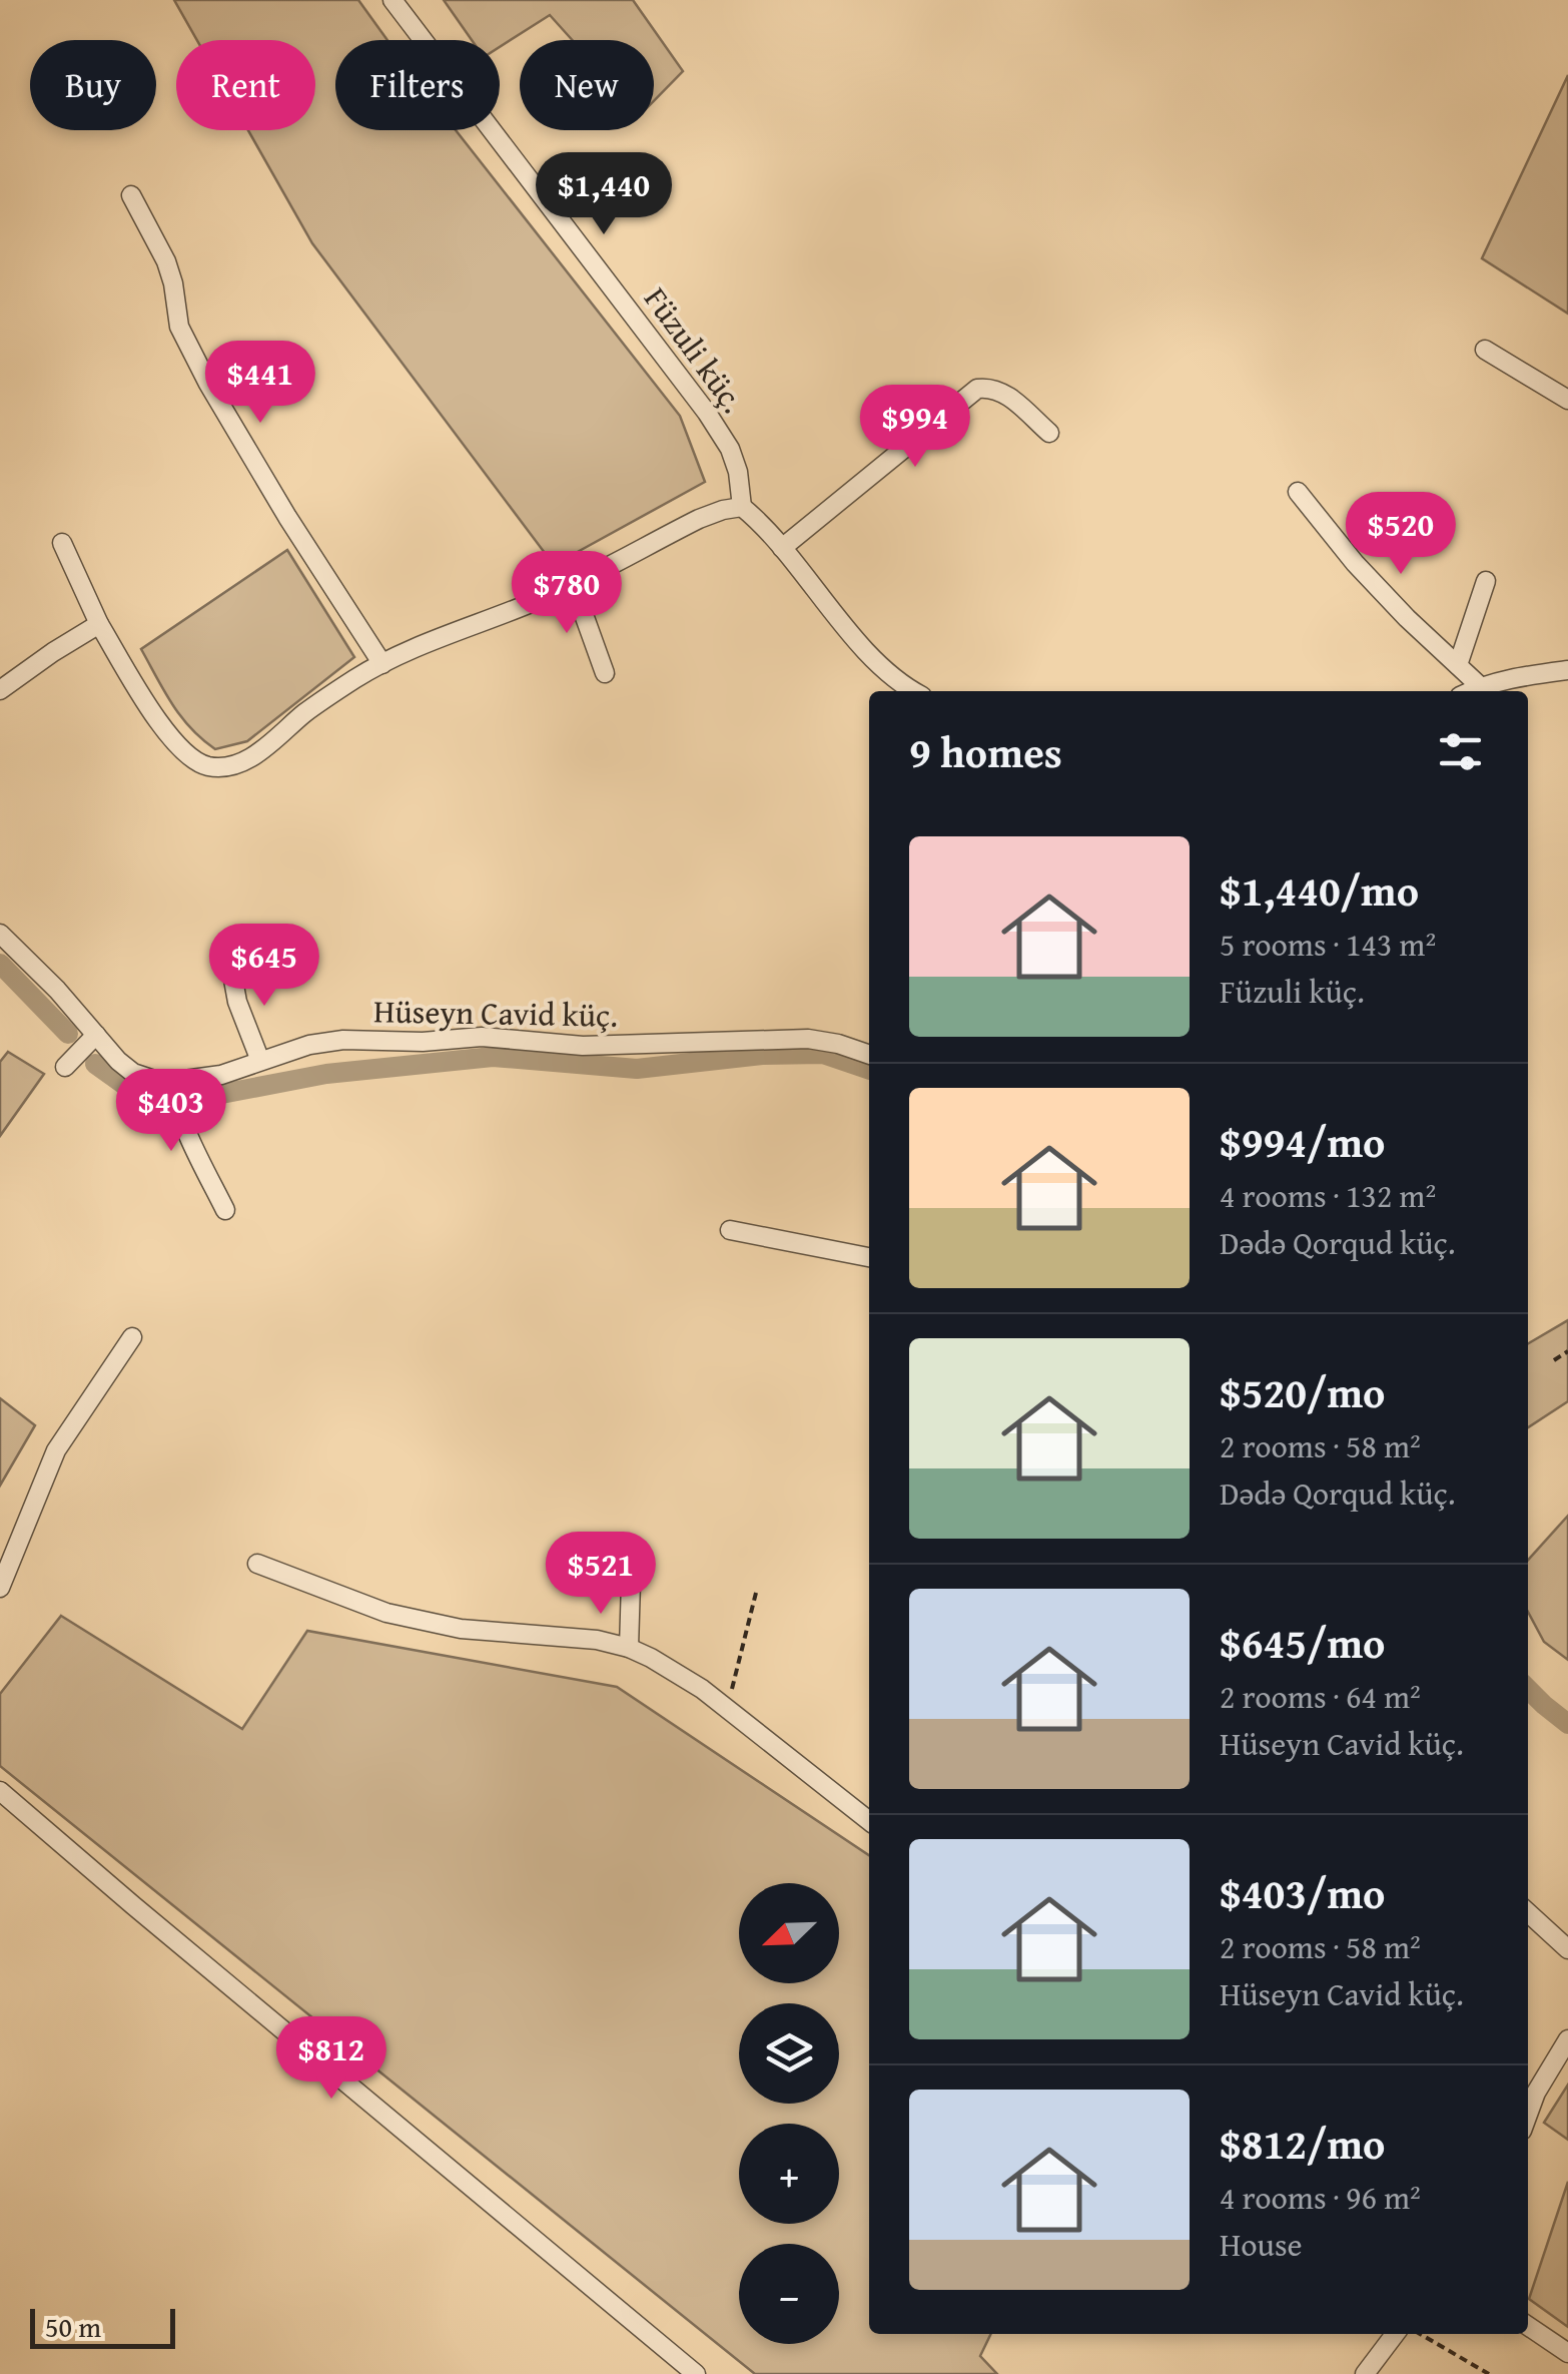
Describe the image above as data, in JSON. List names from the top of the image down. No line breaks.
{"streets":{"street":["Füzuli küç.","Hüseyn Cavid küç."]},"scale_bar":"50 m","north":"bottom left","page":{"chip":["Buy","Rent","Filters","New"],"price":["$1,440","$441","$994","$520","$780","$645","$403","$521","$812"],"heading":"9 homes","list":[{"name":"$1,440/mo","note":"5 rooms · 143 m² · Füzuli küç."},{"name":"$994/mo","note":"4 rooms · 132 m² · Dədə Qorqud küç."},{"name":"$520/mo","note":"2 rooms · 58 m² · Dədə Qorqud küç."},{"name":"$645/mo","note":"2 rooms · 64 m² · Hüseyn Cavid küç."},{"name":"$403/mo","note":"2 rooms · 58 m² · Hüseyn Cavid küç."},{"name":"$812/mo","note":"4 rooms · 96 m² · House"}],"map_buttons":["+","−"],"scale":"50 m"}}
